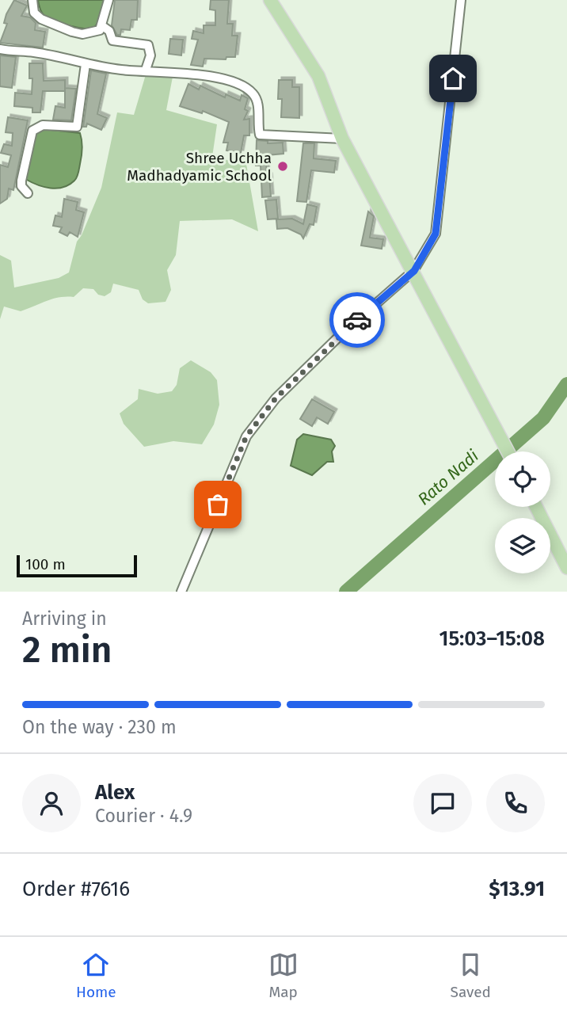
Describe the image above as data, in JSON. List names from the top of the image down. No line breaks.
{"water":["Rato Nadi"],"places":["Shree Uchha Madhadyamic School"],"scale_bar":"100 m","page":{"scale":"100 m","heading":["2 min","Arriving in","15:03–15:08"],"panel":["Alex","Courier · 4.9","Order #7616","$13.91"],"bar":"On the way · 230 m","tabs":["Home","Map","Saved"]}}
